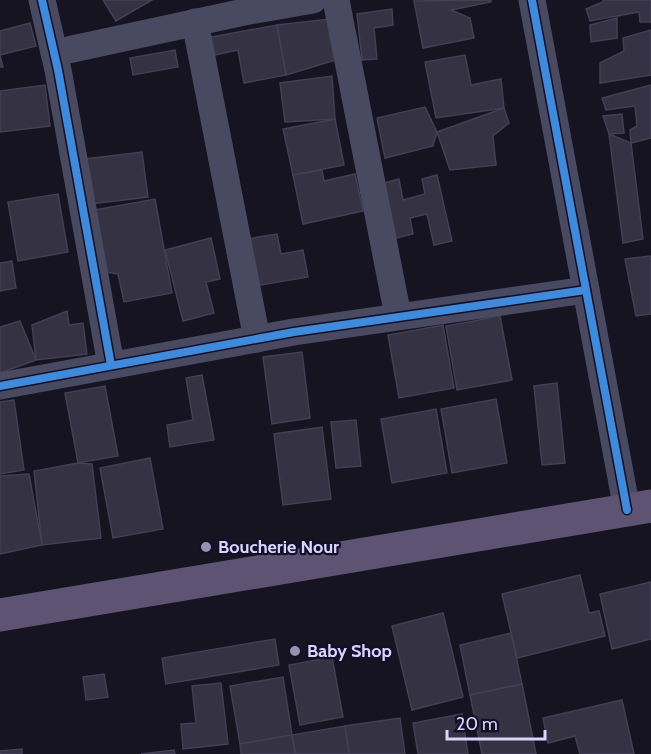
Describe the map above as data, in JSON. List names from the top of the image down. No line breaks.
{"places":["Boucherie Nour","Baby Shop"],"scale_bar":"20 m"}
